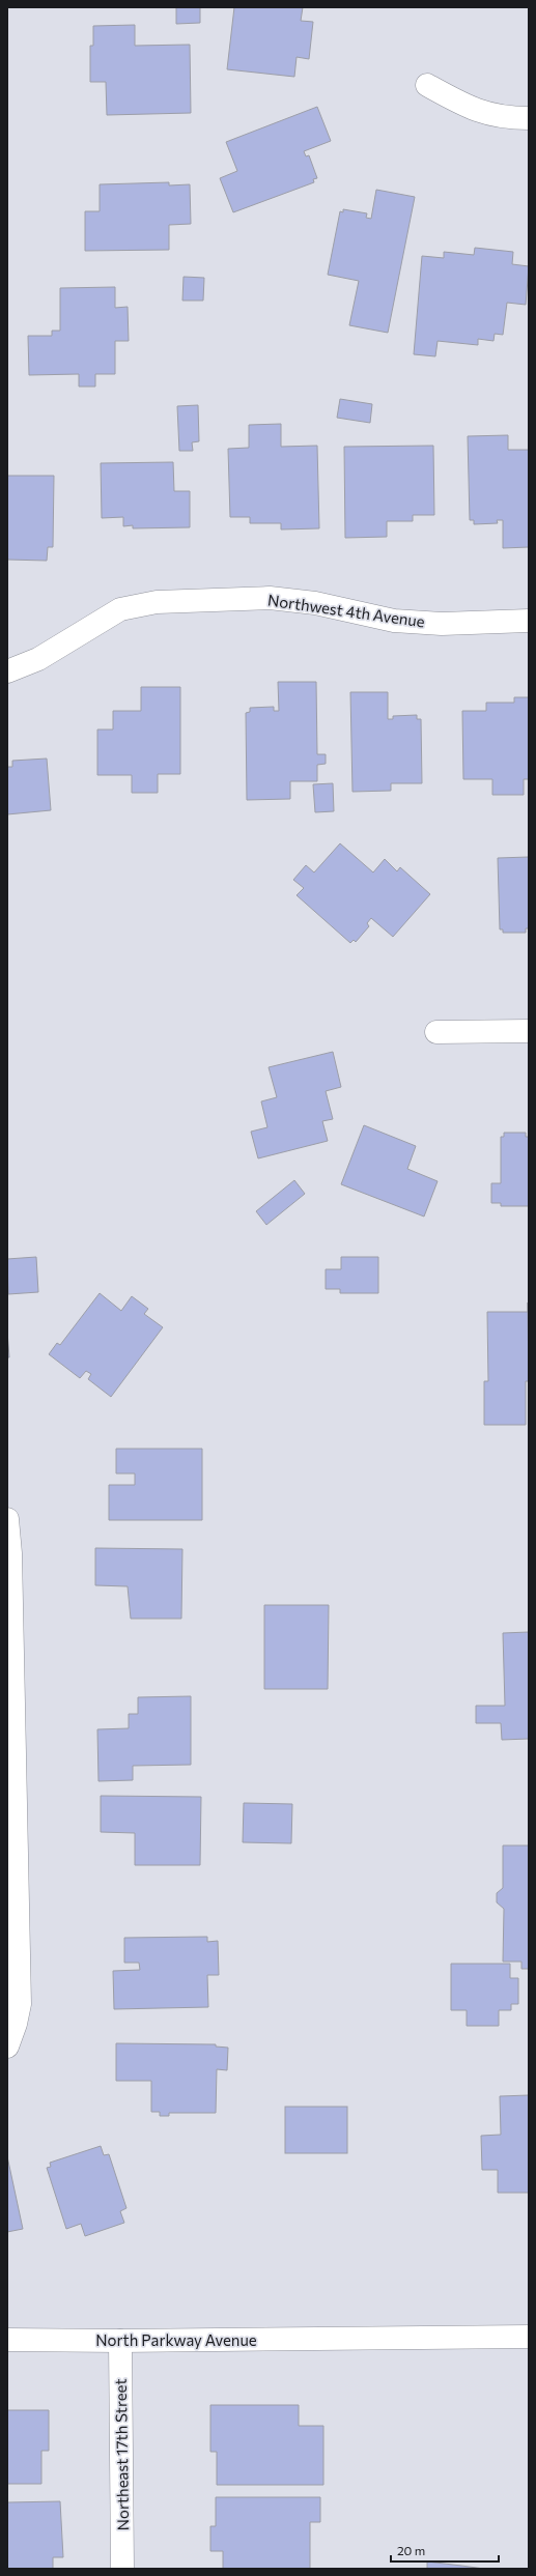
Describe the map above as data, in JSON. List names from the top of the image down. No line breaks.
{"streets":{"street":["Northwest 4th Avenue","North Parkway Avenue","Northeast 17th Street"]},"crossings":[["North Parkway Avenue","Northeast 17th Street"]],"scale_bar":"20 m"}
